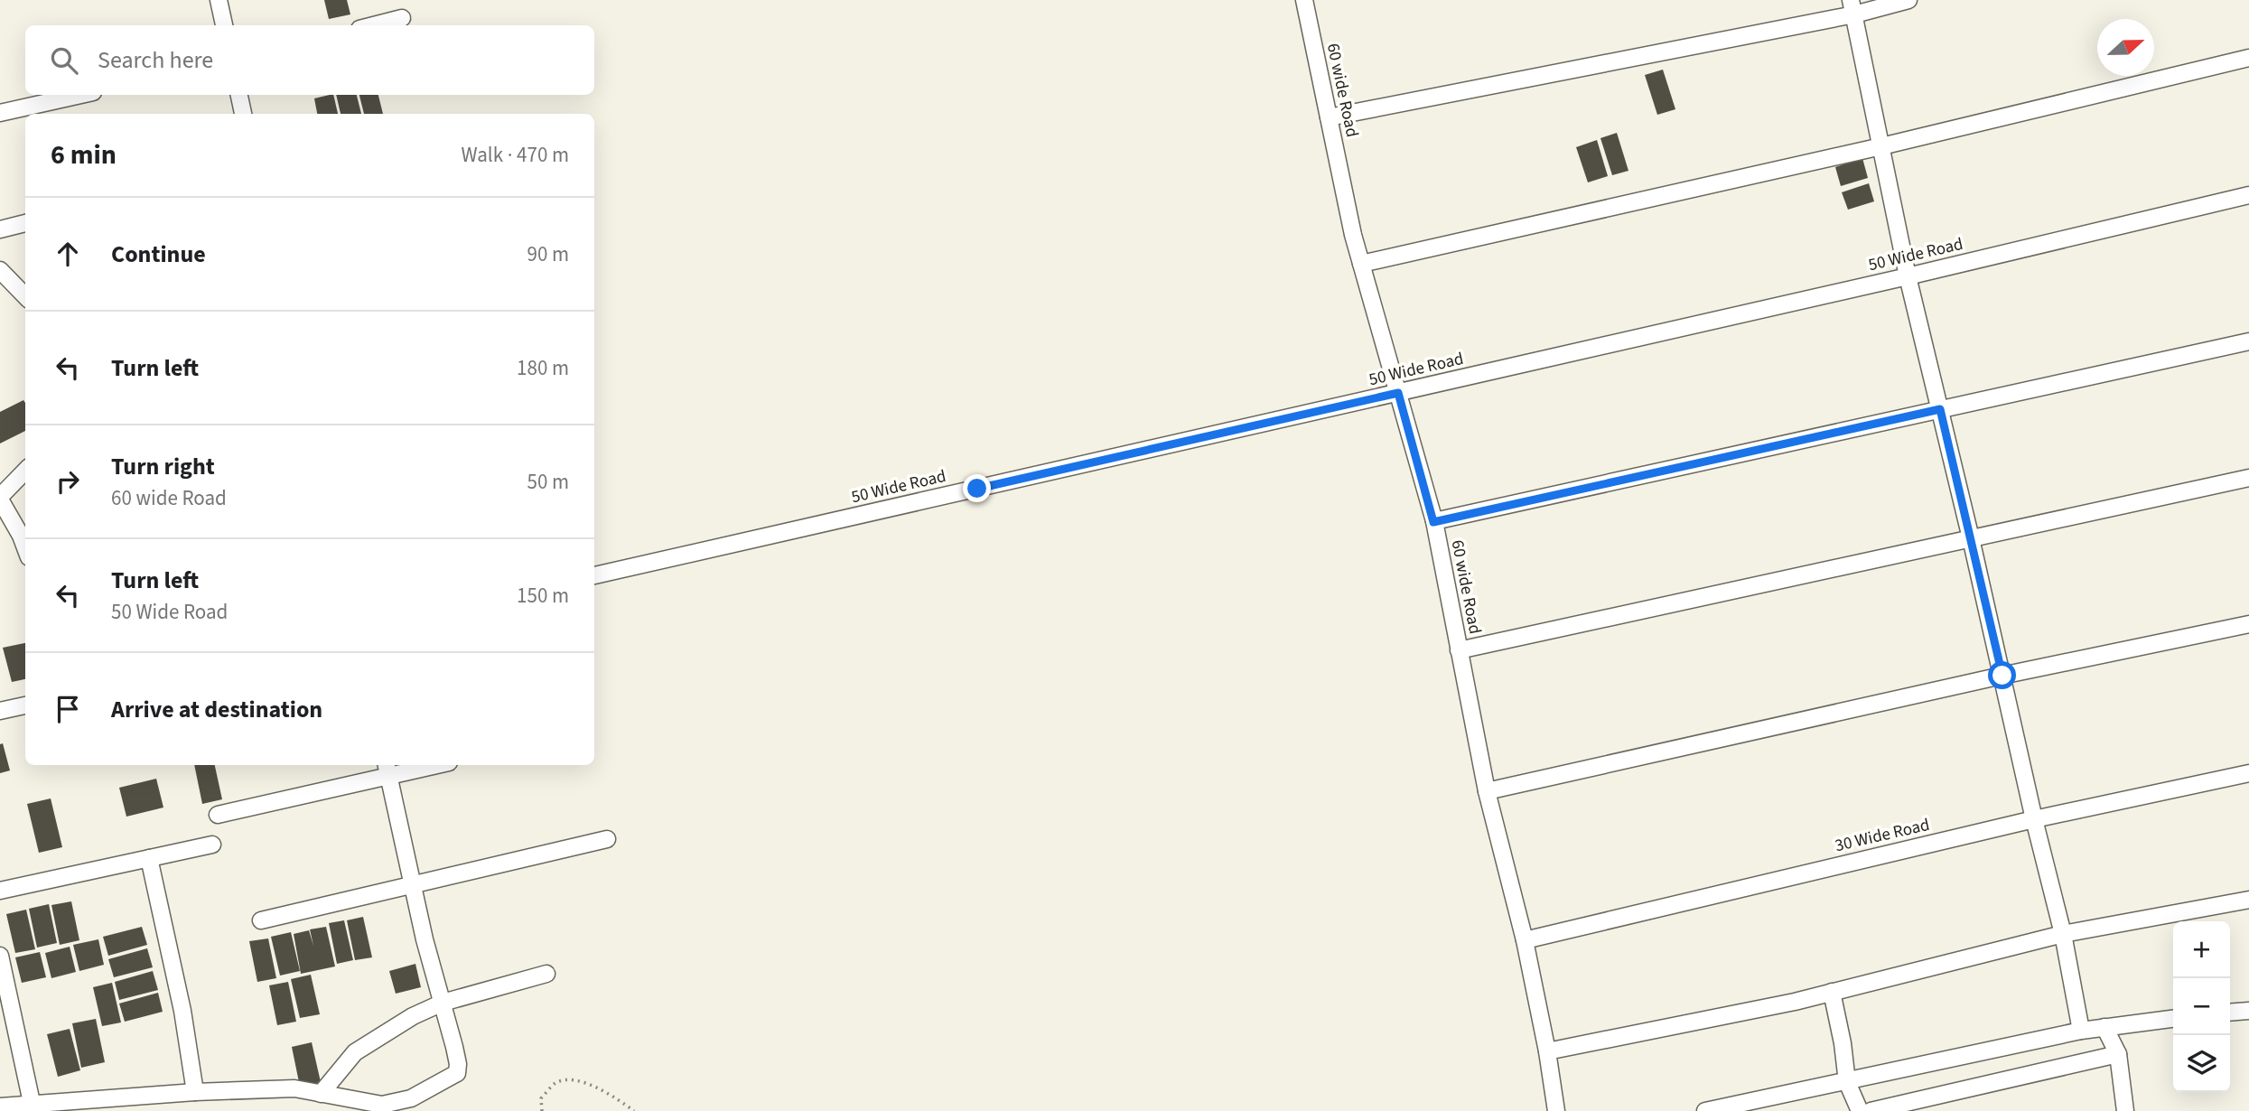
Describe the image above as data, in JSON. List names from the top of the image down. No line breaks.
{"streets":{"street":["60 wide Road","50 Wide Road","30 Wide Road"]},"crossings":[["60 wide Road","50 Wide Road"],["60 wide Road","30 Wide Road"]],"north":"right","page":{"search":"Search here","heading":["6 min","Walk · 470 m"],"list":[["Continue","90 m"],["Turn left","180 m"],["Turn right","60 wide Road","50 m"],["Turn left","50 Wide Road","150 m"],"Arrive at destination"],"map_buttons":["+","−"]}}
